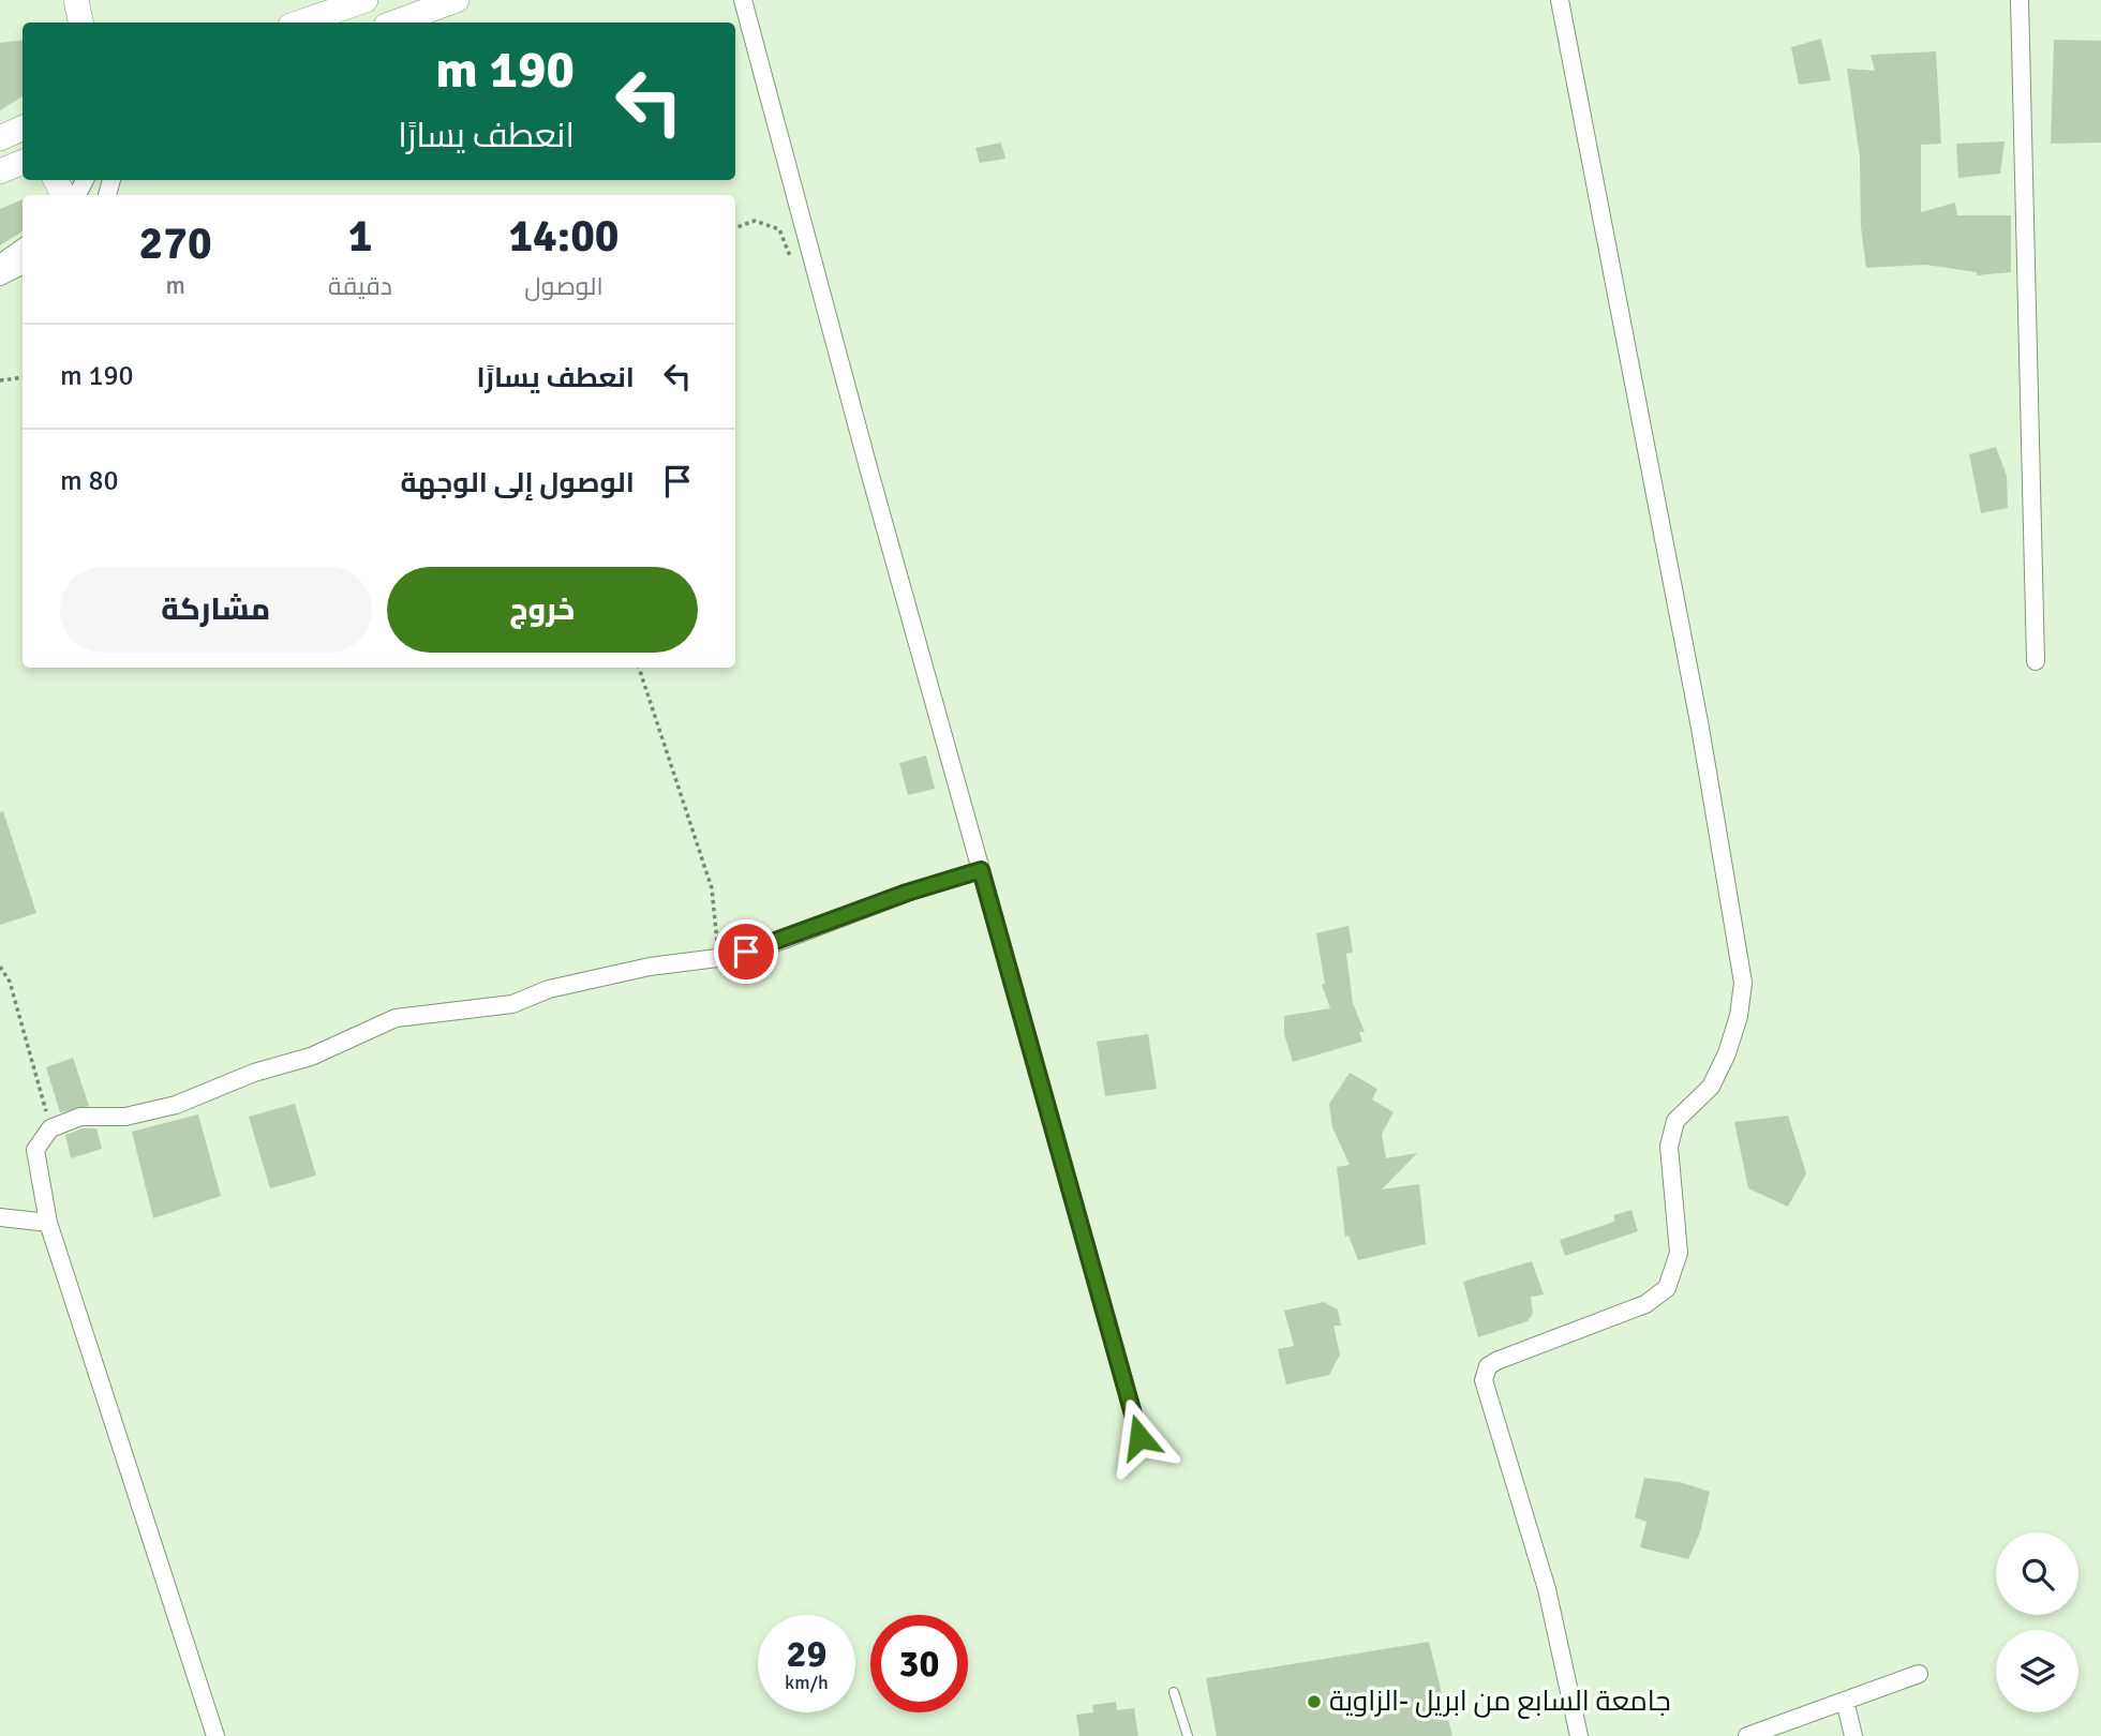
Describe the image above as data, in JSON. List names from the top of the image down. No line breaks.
{"places":["جامعة السابع من ابريل -الزاوية"],"page":{"turn":["190 m","انعطف يسارًا"],"eta":["14:00","الوصول","1","دقيقة","270","m"],"list":[{"name":"انعطف يسارًا","value":"190 m"},{"name":"الوصول إلى الوجهة","value":"80 m"}],"buttons":["خروج","مشاركة"],"speed":"29 km/h","limit":"30"}}
